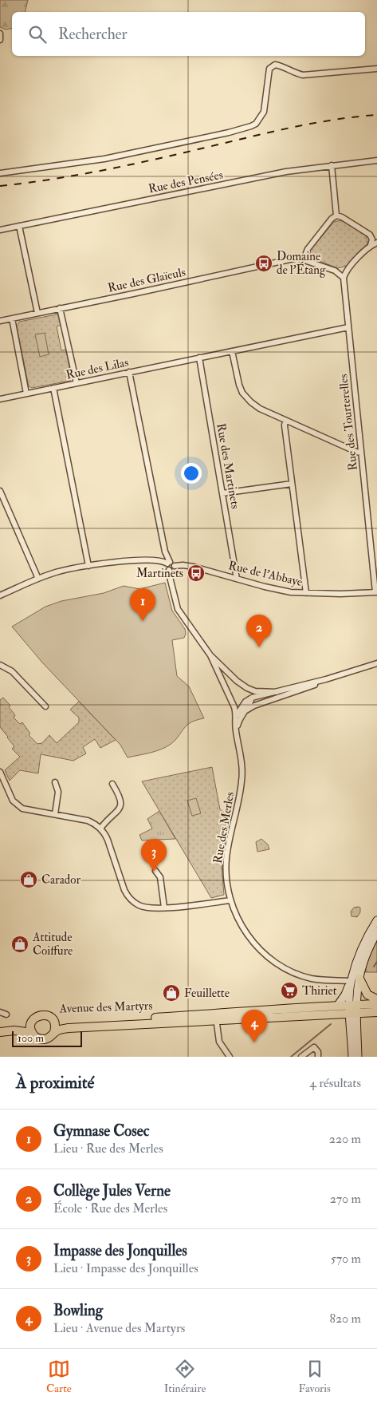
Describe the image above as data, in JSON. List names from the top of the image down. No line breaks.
{"streets":{"main road":["Avenue des Martyrs"],"street":["Rue des Pensées","Rue des Glaïeuls","Rue des Lilas","Rue des Tourterelles","Rue des Martinets","Rue de l'Abbaye","Rue des Merles"]},"crossings":[["Rue des Lilas","Rue des Tourterelles"],["Rue des Lilas","Rue des Martinets"],["Rue des Tourterelles","Rue de l'Abbaye"],["Rue des Martinets","Rue de l'Abbaye"]],"places":{"bus stop":["Domaine de l'Étang","Martinets"],"shop":["Carador","Attitude Coiffure","Feuillette"],"supermarket":["Thiriet"]},"scale_bar":"100 m","page":{"search":"Rechercher","pins":["1","2","3","4"],"scale":"100 m","heading":["À proximité","4 résultats"],"list":[{"mark":"1","name":"Gymnase Cosec","note":"Lieu · Rue des Merles","value":"220 m"},{"mark":"2","name":"Collège Jules Verne","note":"École · Rue des Merles","value":"270 m"},{"mark":"3","name":"Impasse des Jonquilles","note":"Lieu · Impasse des Jonquilles","value":"570 m"},{"mark":"4","name":"Bowling","note":"Lieu · Avenue des Martyrs","value":"820 m"}],"nav":["Carte","Itinéraire","Favoris"]}}
